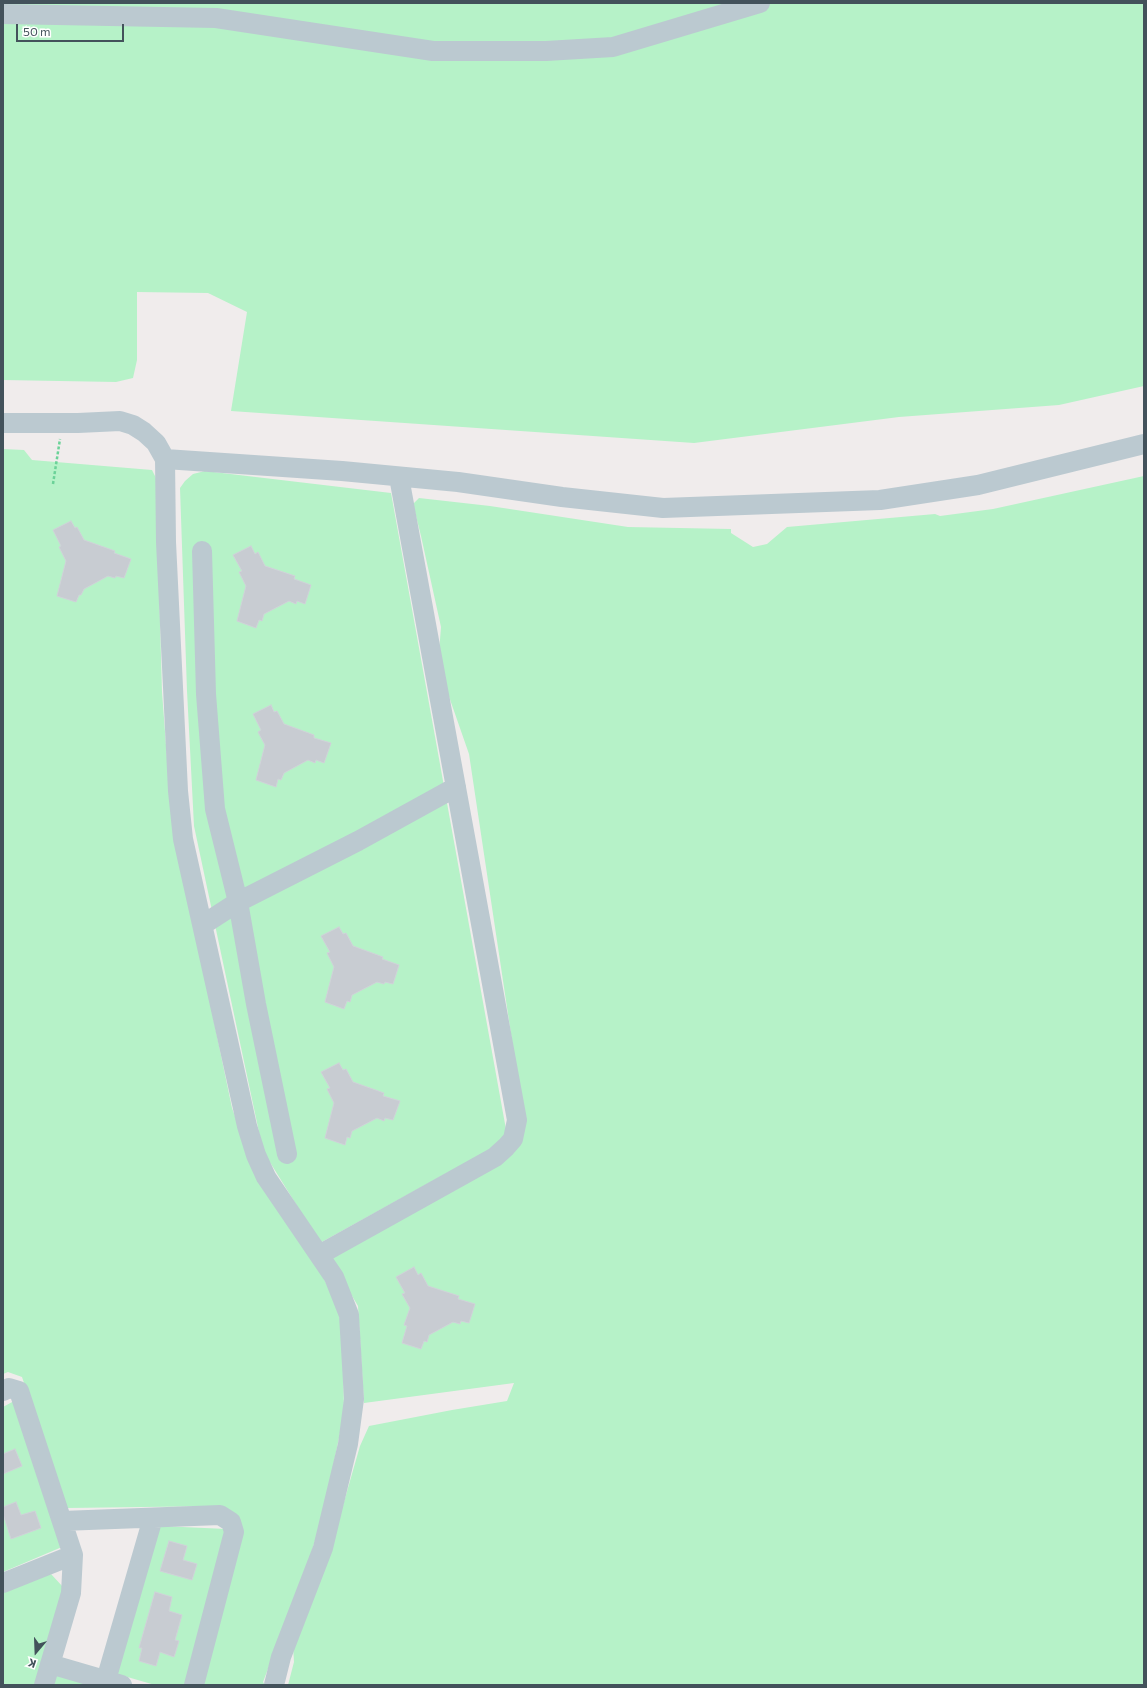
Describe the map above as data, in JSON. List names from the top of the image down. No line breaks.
{"scale_bar":"50 m","north":"bottom"}
